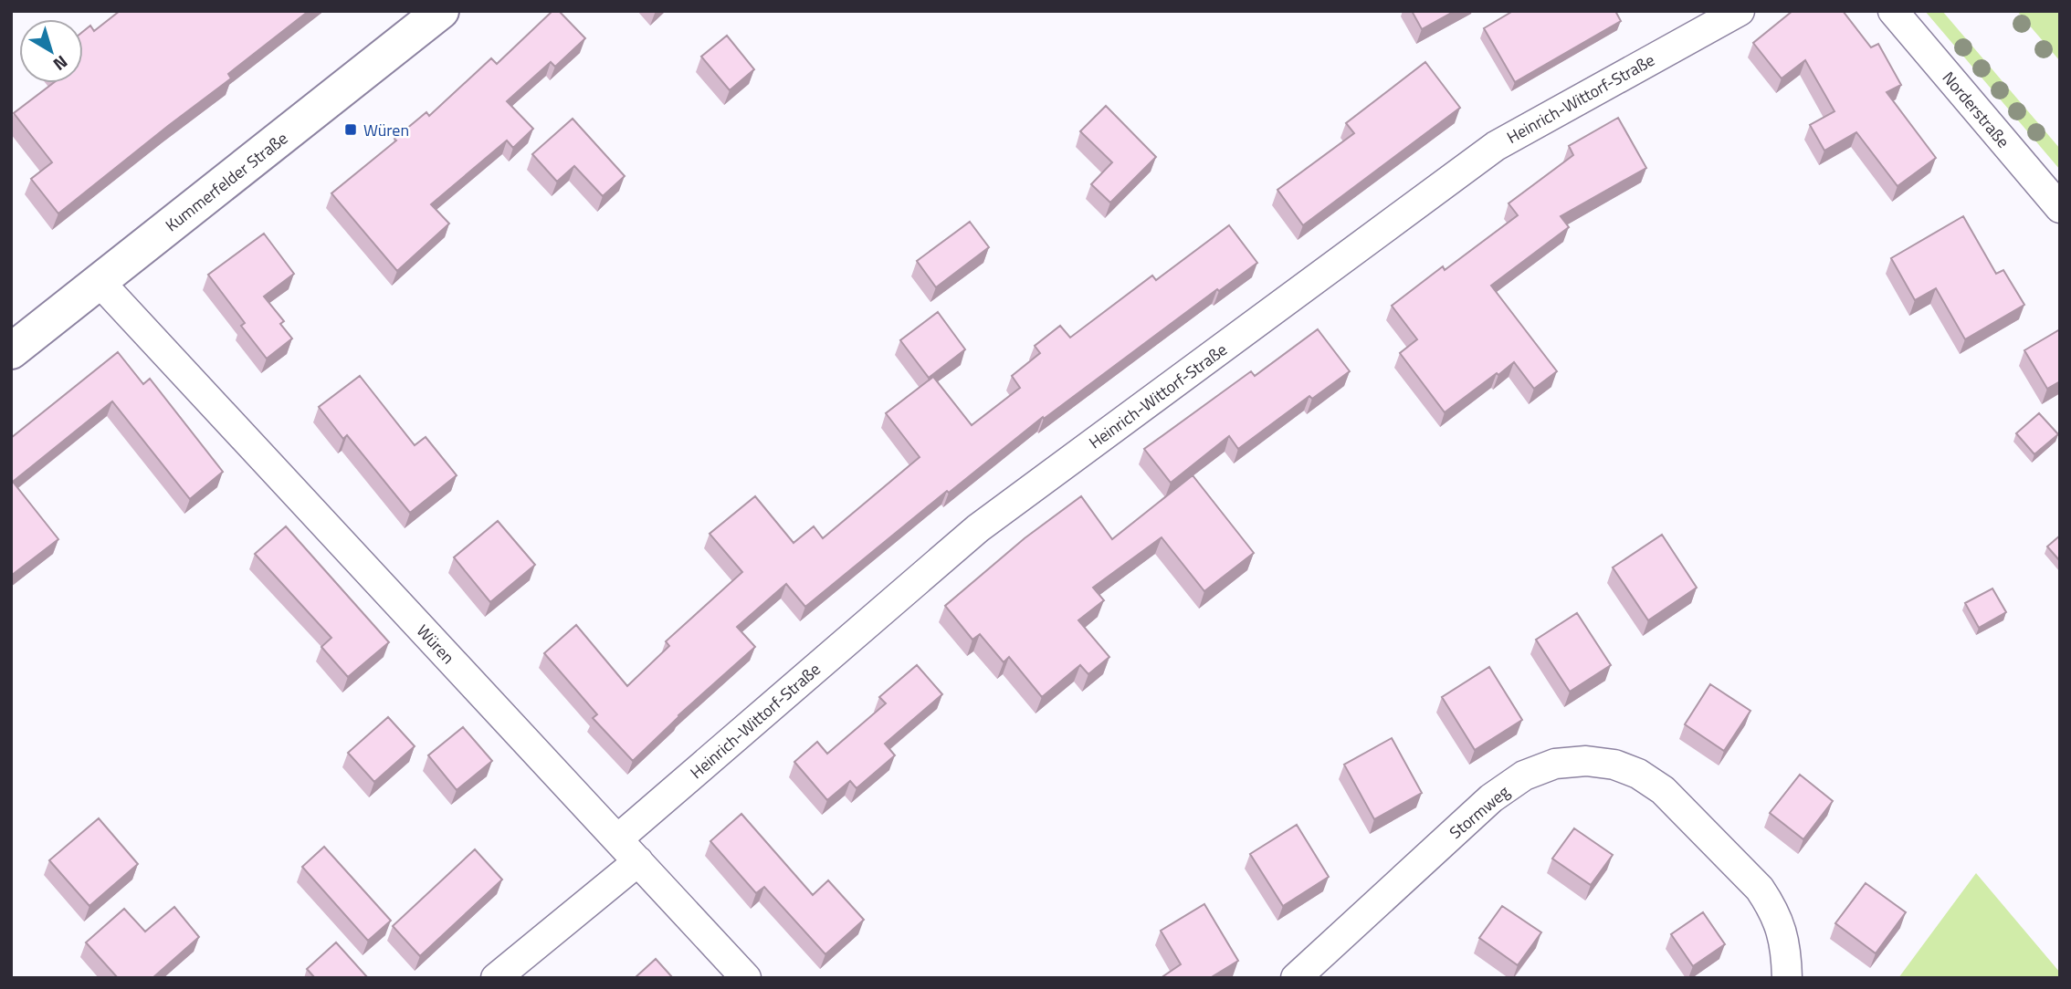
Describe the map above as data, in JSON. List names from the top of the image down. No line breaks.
{"streets":{"street":["Heinrich-Wittorf-Straße","Norderstraße","Kummerfelder Straße","Würen","Stormweg"]},"crossings":[["Heinrich-Wittorf-Straße","Würen"],["Kummerfelder Straße","Würen"]],"places":{"transit":["Würen"]},"north":"bottom right"}
